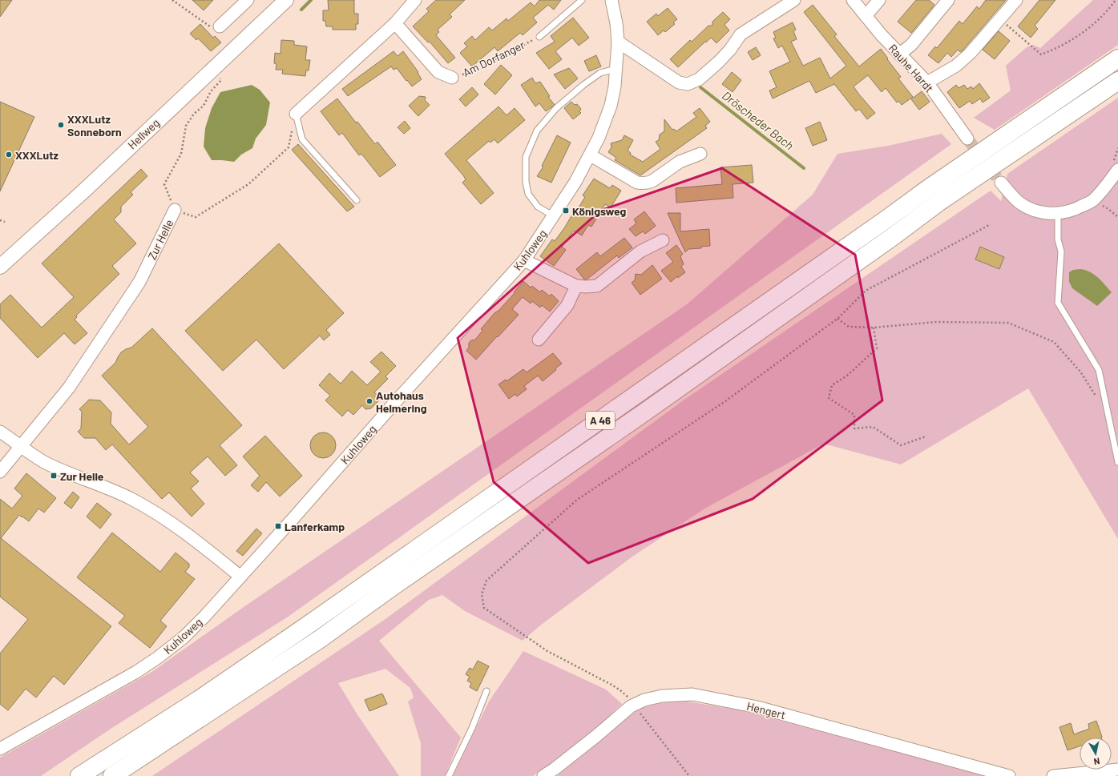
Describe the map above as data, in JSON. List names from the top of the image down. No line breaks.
{"streets":{"highway":["A 46"],"street":["Am Dorfanger","Rauhe Hardt","Hellweg","Zur Helle","Kuhloweg","Hengert"]},"water":["Dröscheder Bach"],"places":{"other":["XXXLutz Sonneborn","XXXLutz","Autohaus Helmering"],"transit":["Königsweg","Zur Helle","Lanferkamp"]},"north":"bottom"}
